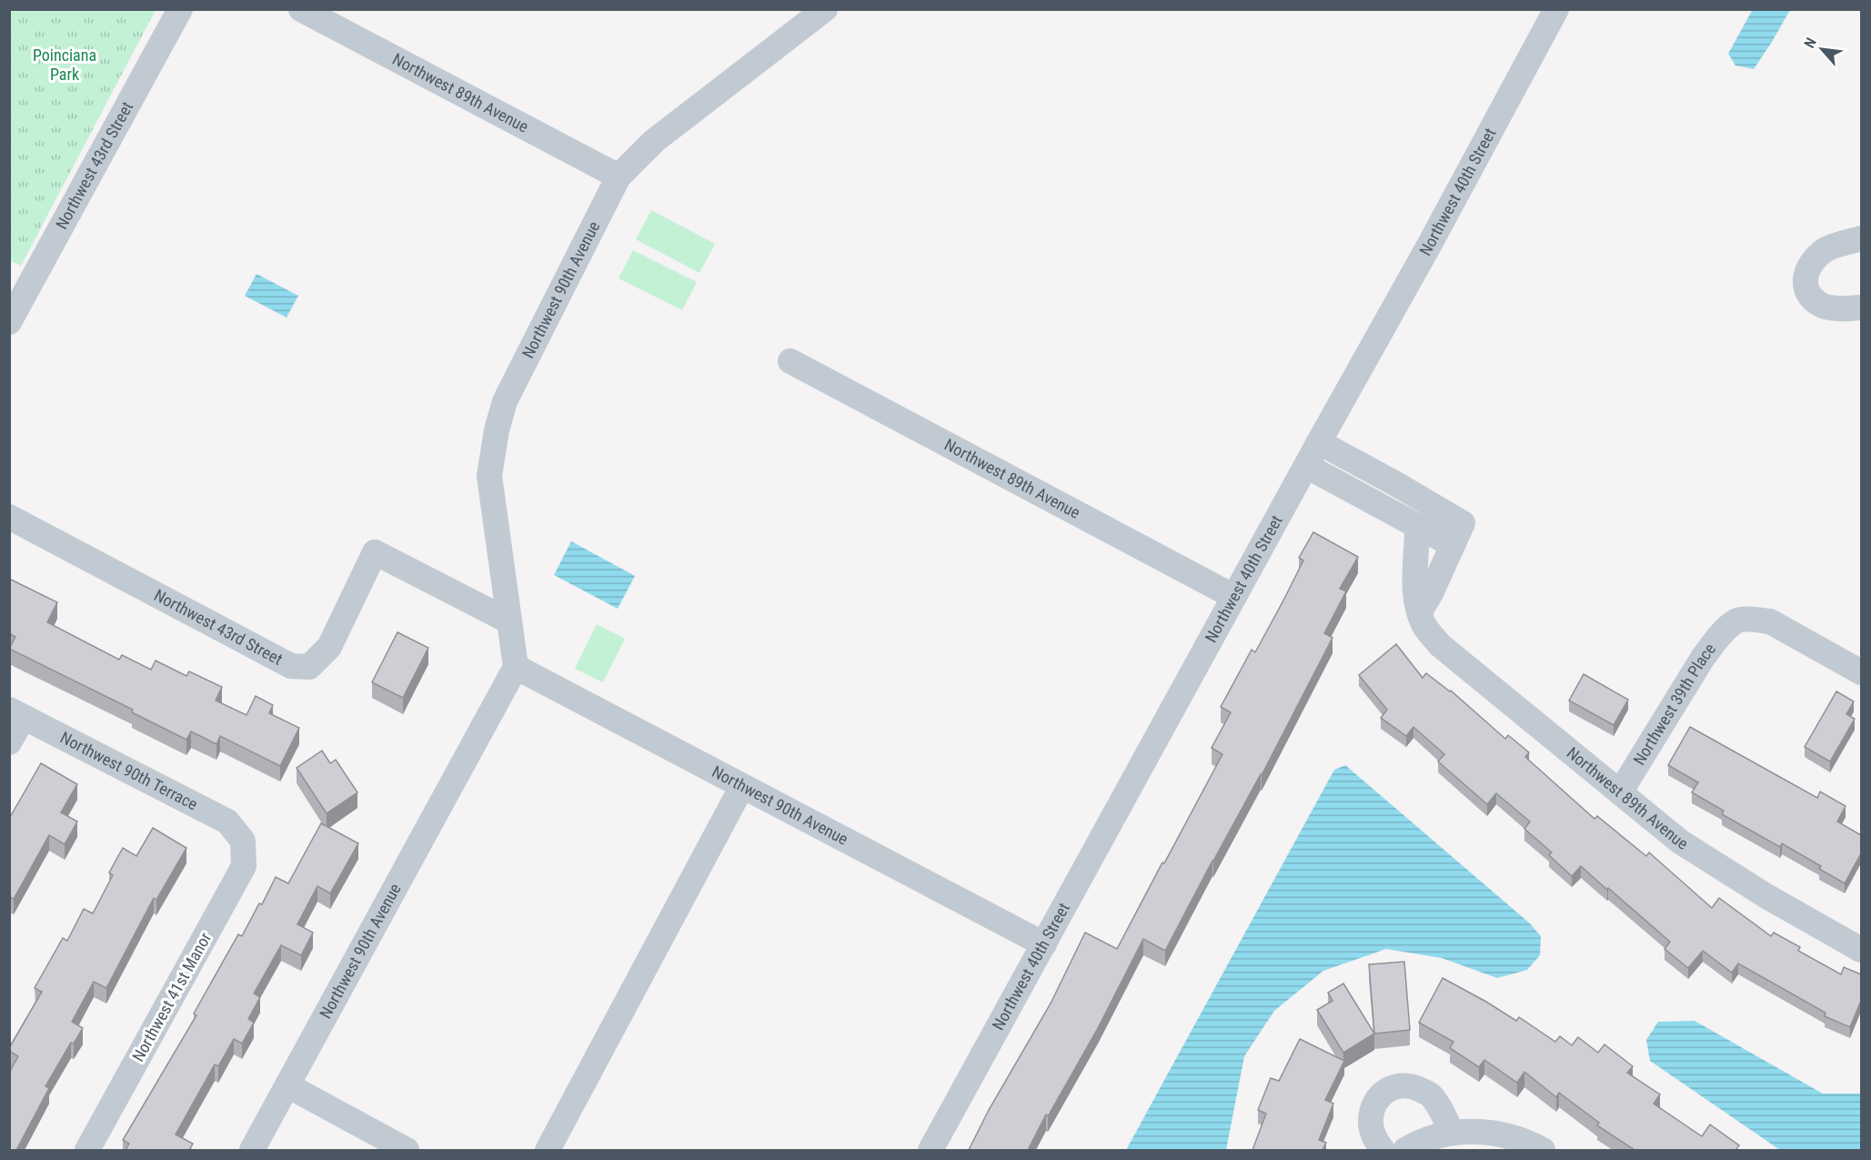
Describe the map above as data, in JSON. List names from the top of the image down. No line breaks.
{"streets":{"street":["Northwest 89th Avenue","Northwest 43rd Street","Northwest 40th Street","Northwest 90th Avenue","Northwest 39th Place","Northwest 90th Terrace","Northwest 41st Manor"]},"crossings":[["Northwest 89th Avenue","Northwest 40th Street"],["Northwest 89th Avenue","Northwest 90th Avenue"],["Northwest 89th Avenue","Northwest 39th Place"],["Northwest 43rd Street","Northwest 90th Avenue"],["Northwest 40th Street","Northwest 90th Avenue"],["Northwest 90th Terrace","Northwest 41st Manor"]],"parks":["Poinciana Park"],"north":"top left"}
